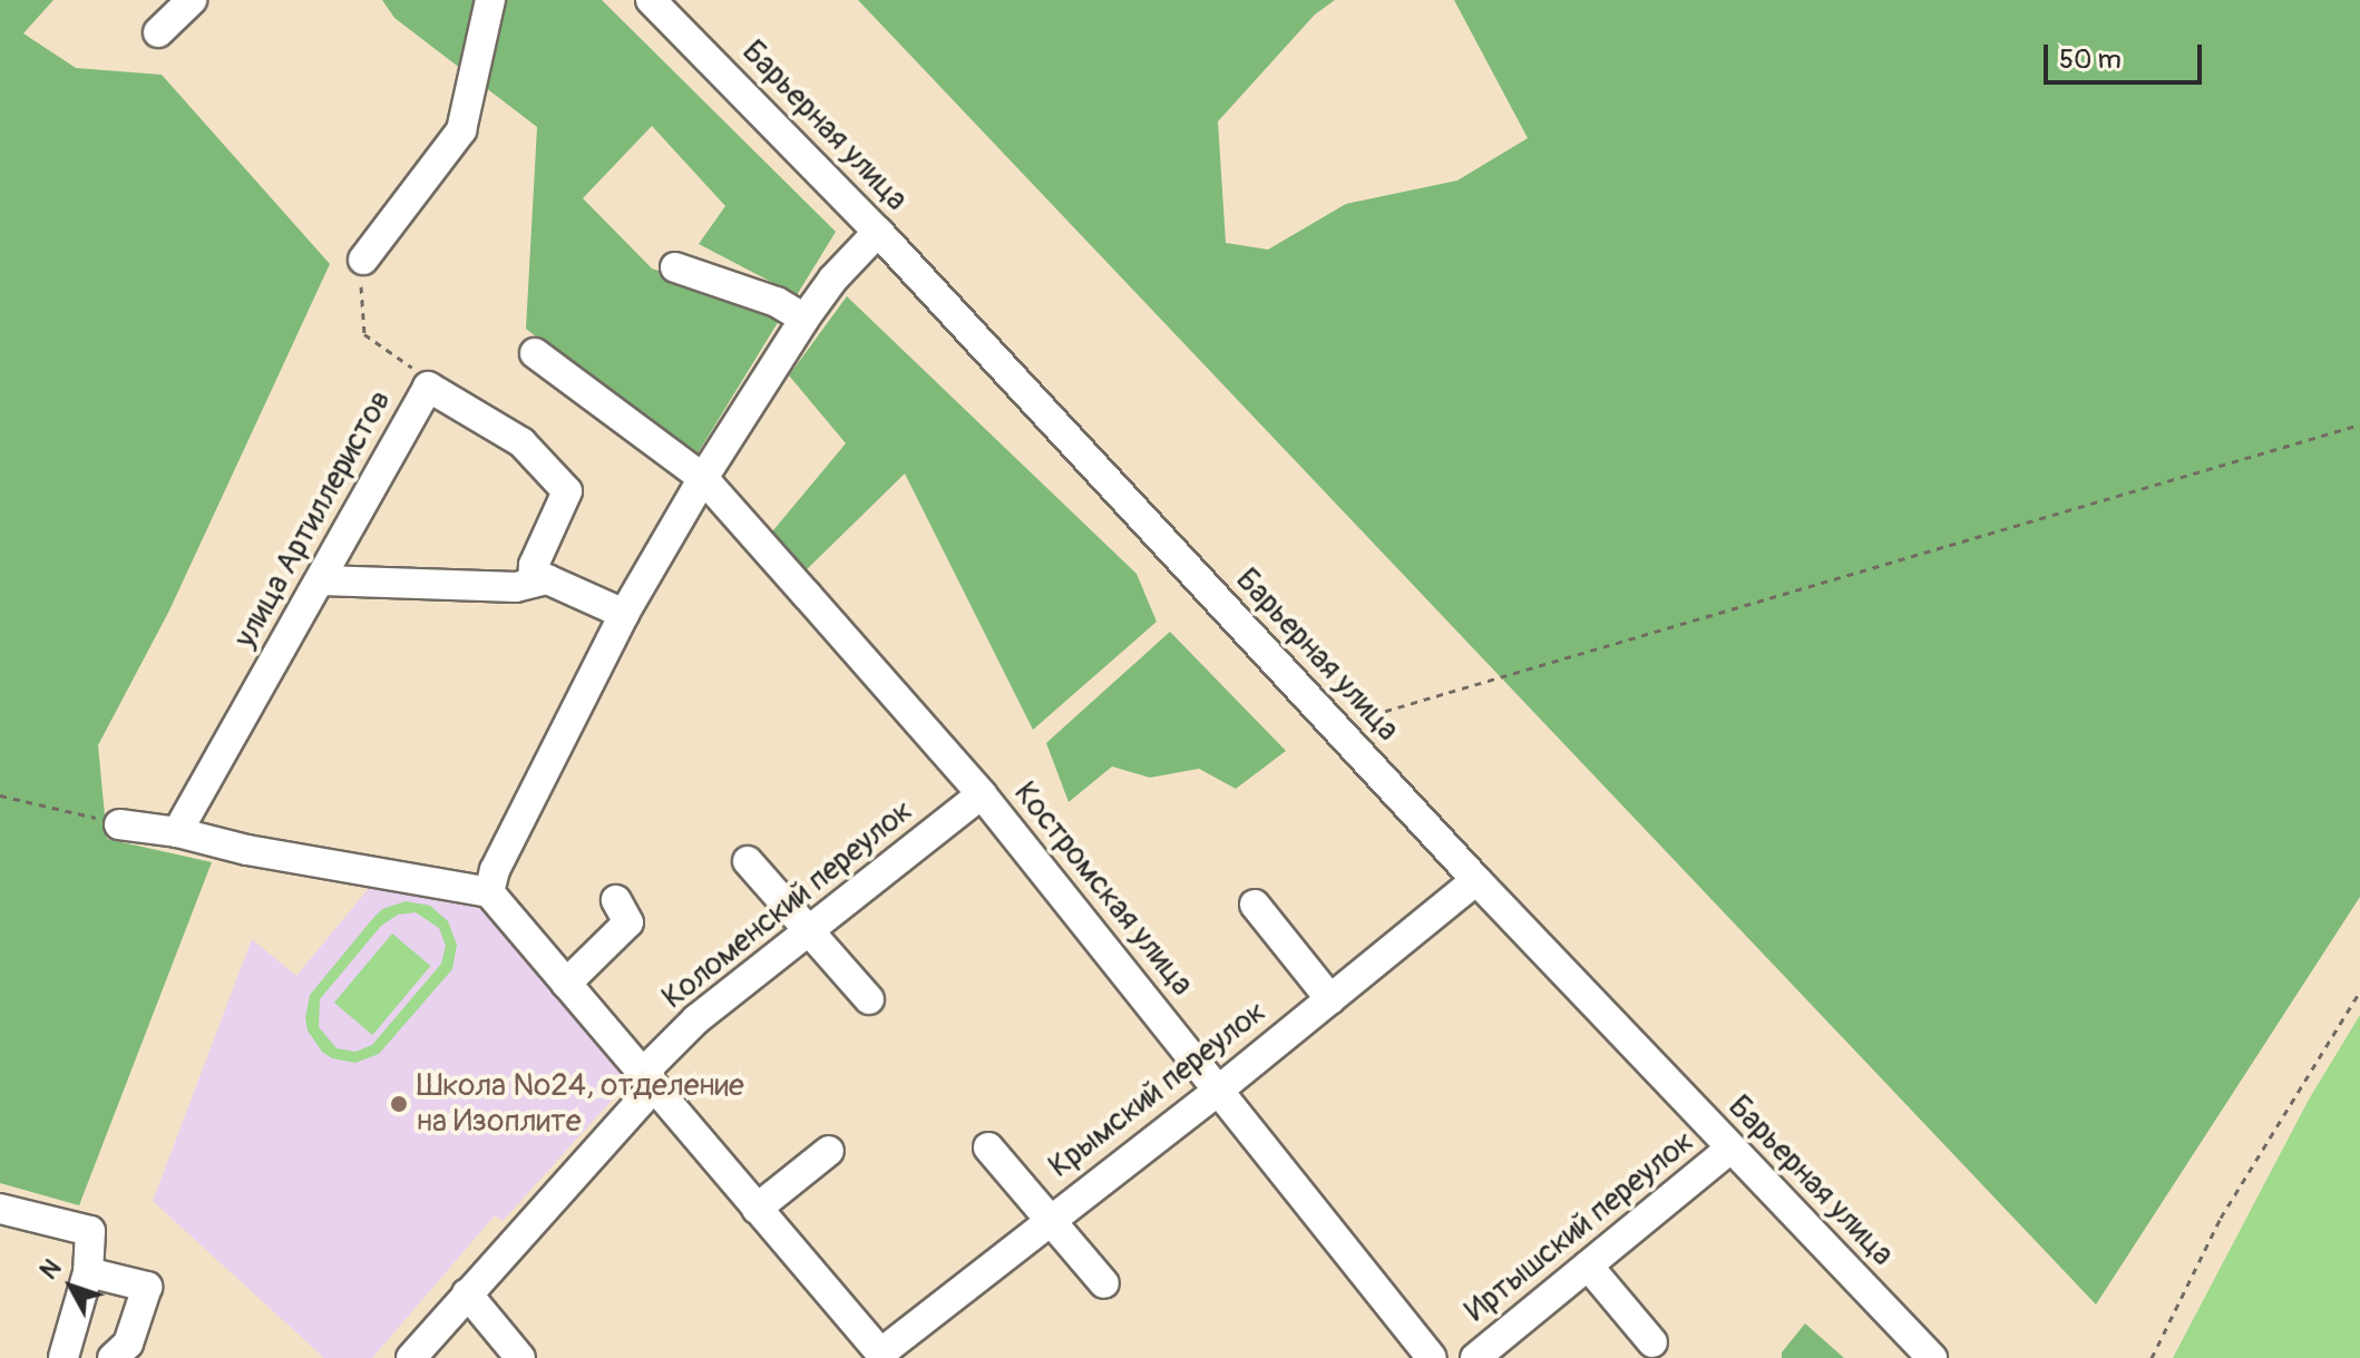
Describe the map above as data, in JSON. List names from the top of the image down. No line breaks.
{"streets":{"street":["Барьерная улица","улица Артиллеристов","Костромская улица","Коломенский переулок","Крымский переулок","Иртышский переулок"]},"crossings":[["Барьерная улица","Крымский переулок"],["Барьерная улица","Иртышский переулок"],["Костромская улица","Коломенский переулок"],["Костромская улица","Крымский переулок"]],"places":["Школа №24, отделение на Изоплите"],"scale_bar":"50 m","north":"top left"}
